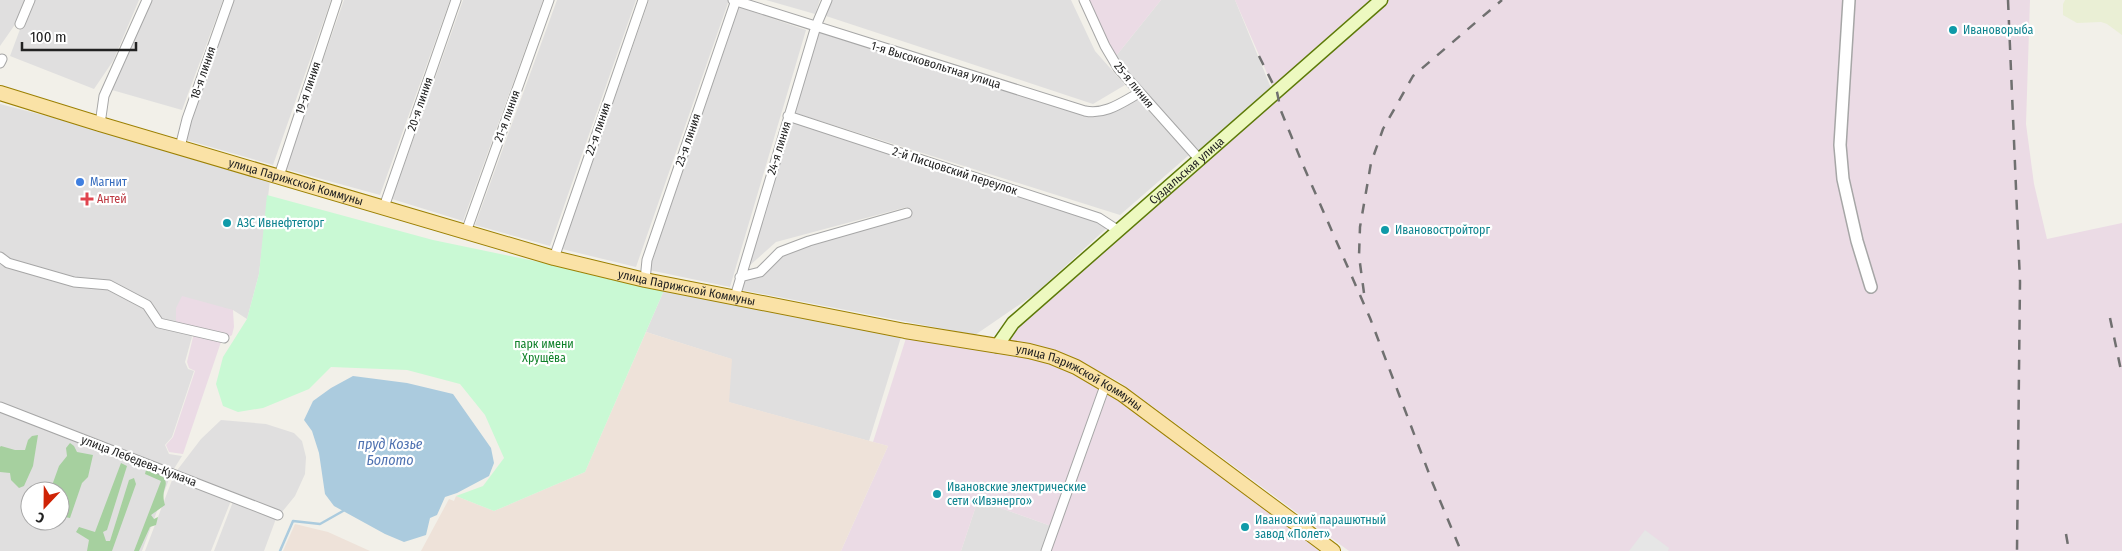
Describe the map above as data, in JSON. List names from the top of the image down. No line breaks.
{"streets":{"main road":["Суздальская улица","улица Парижской Коммуны"],"street":["1-я Высоковольтная улица","18-я линия","25-я линия","19-я линия","20-я линия","21-я линия","22-я линия","23-я линия","24-я линия","2-й Писцовский переулок","улица Лебедева-Кумача"]},"crossings":[["1-я Высоковольтная улица","25-я линия"],["1-я Высоковольтная улица","23-я линия"],["1-я Высоковольтная улица","24-я линия"],["18-я линия","улица Парижской Коммуны"],["25-я линия","Суздальская улица"],["19-я линия","улица Парижской Коммуны"],["20-я линия","улица Парижской Коммуны"],["21-я линия","улица Парижской Коммуны"],["22-я линия","улица Парижской Коммуны"],["23-я линия","улица Парижской Коммуны"],["24-я линия","2-й Писцовский переулок"],["24-я линия","улица Парижской Коммуны"],["2-й Писцовский переулок","Суздальская улица"],["Суздальская улица","улица Парижской Коммуны"]],"water":["пруд Козье Болото"],"parks":["парк имени Хрущёва"],"places":{"other":["Ивановорыба","Магнит","АЗС Ивнефтеторг","Ивановостройторг","Ивановские электрические сети «Ивэнерго»","Ивановский парашютный завод «Полет»"],"health":["Антей"]},"scale_bar":"100 m","north":"bottom"}
